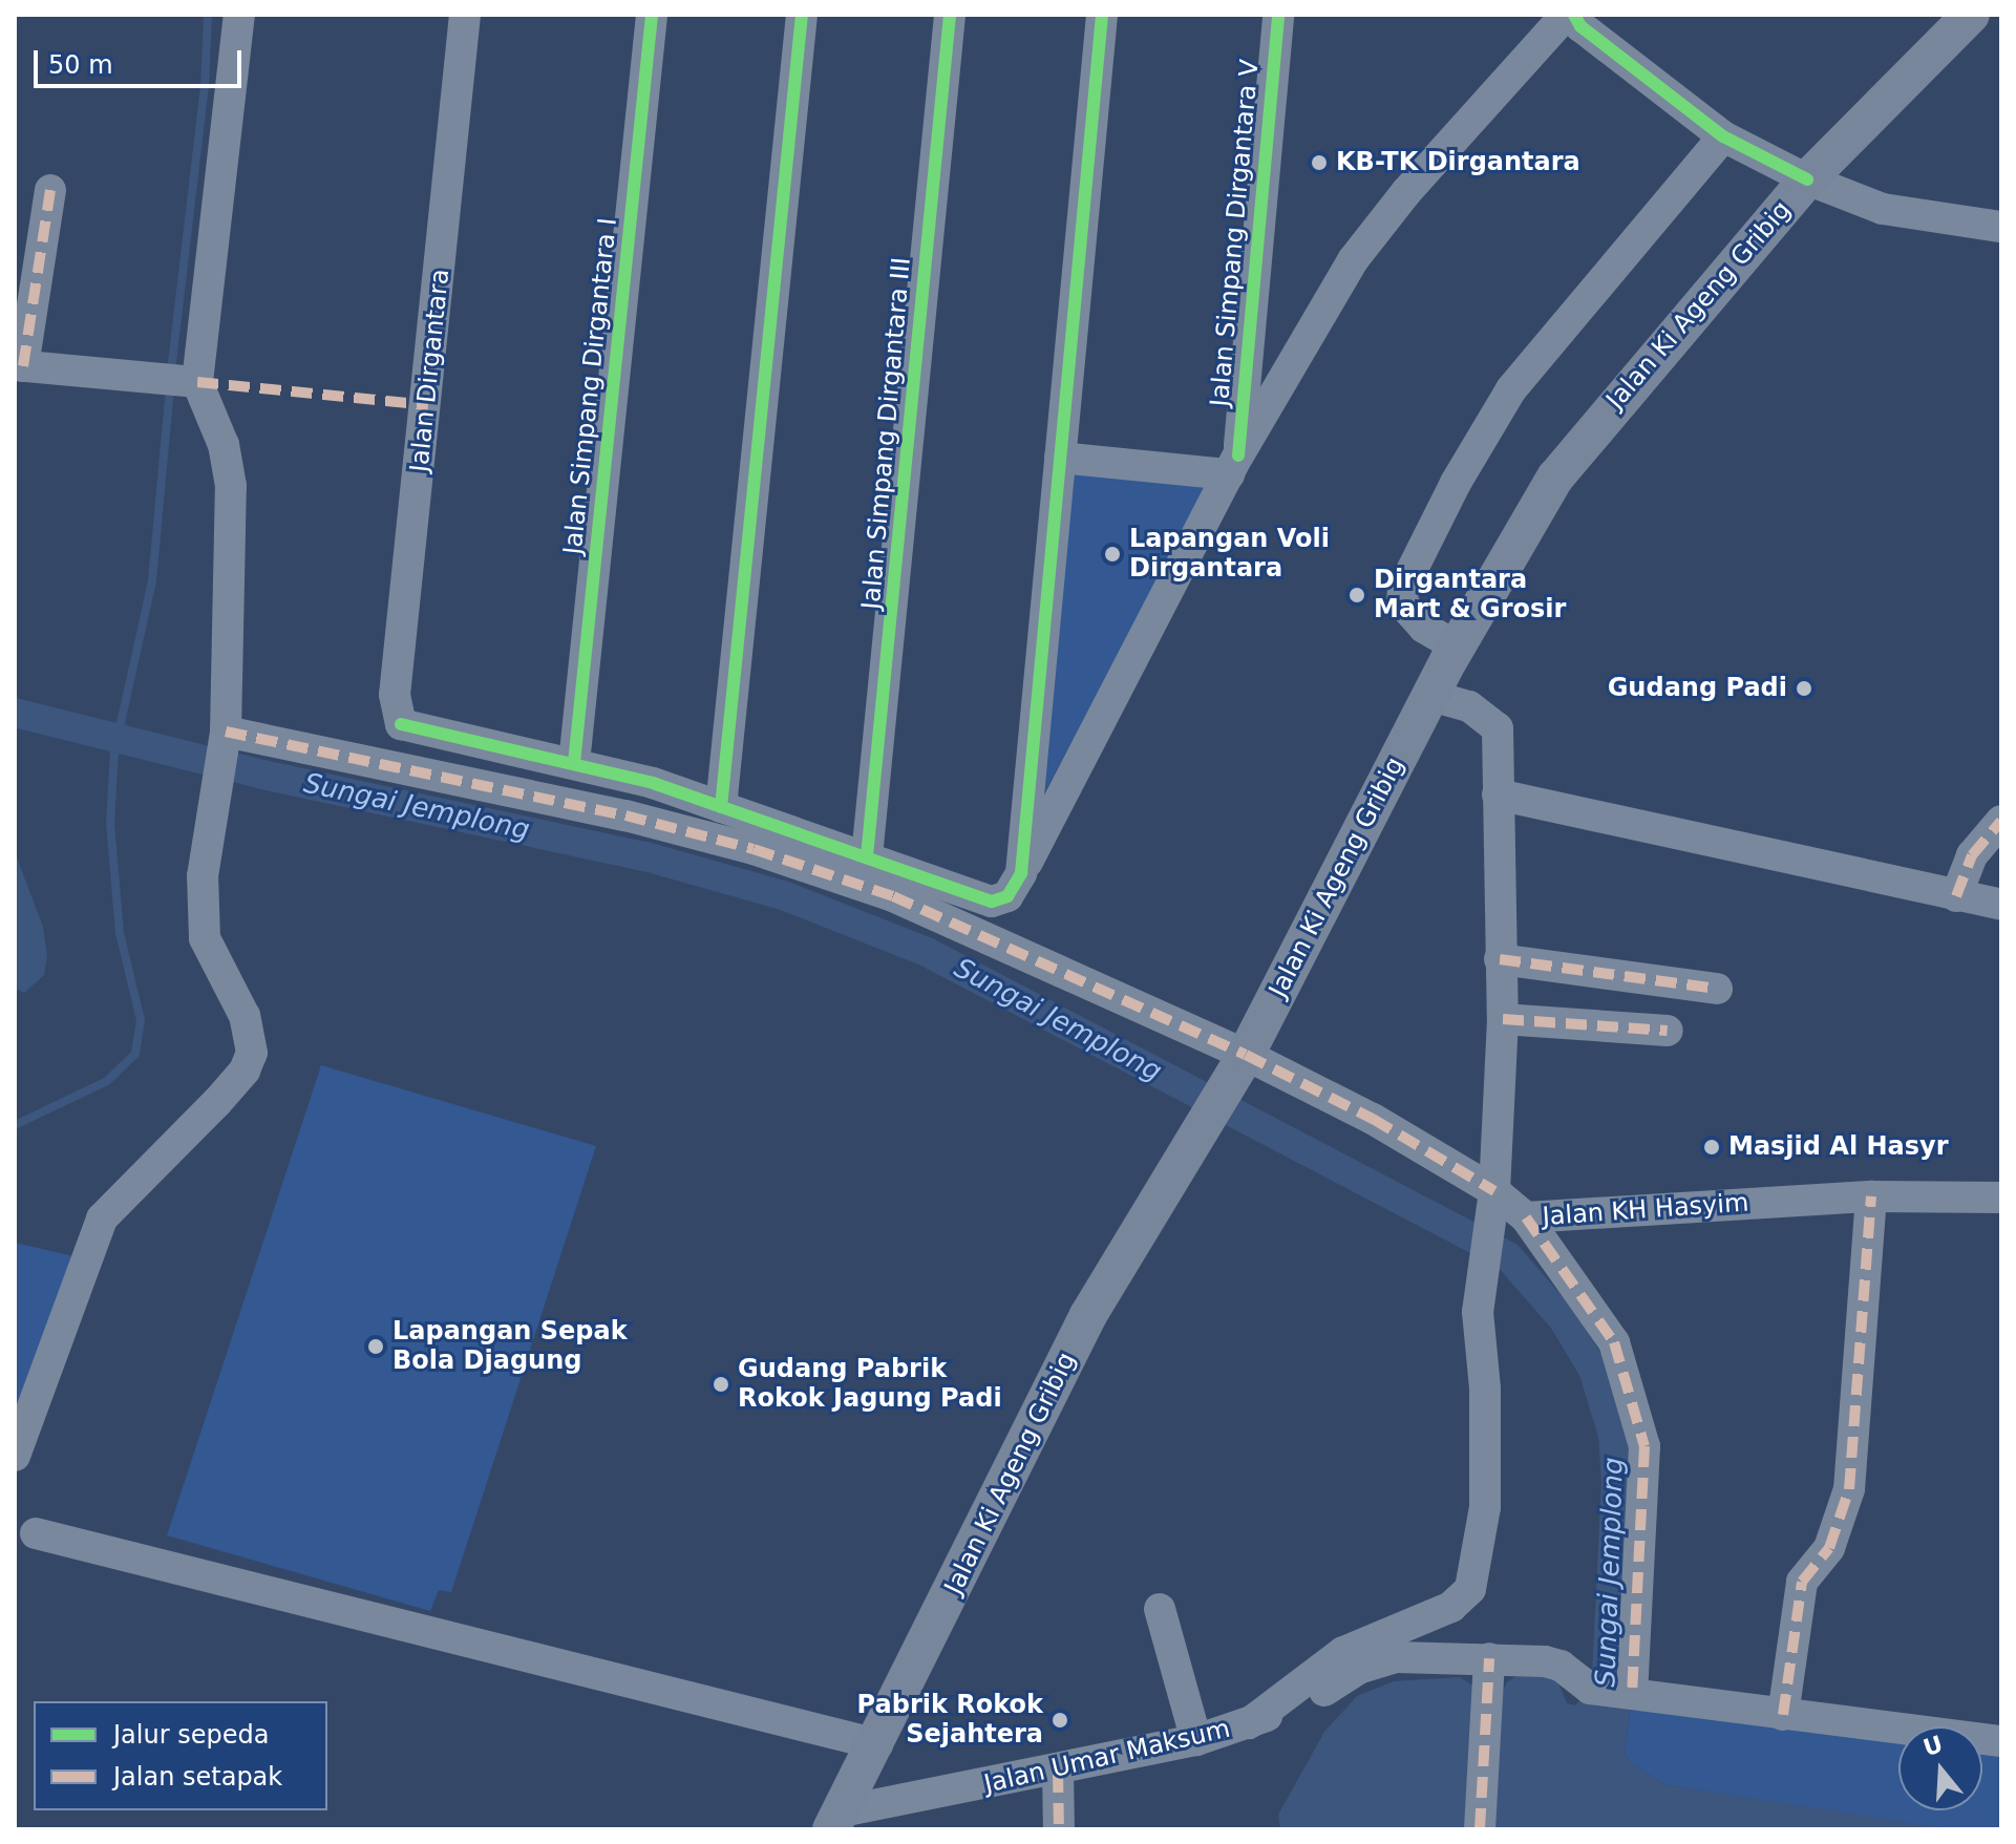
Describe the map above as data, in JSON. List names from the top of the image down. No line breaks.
{"streets":{"main road":["Jalan Ki Ageng Gribig"],"street":["Jalan Simpang Dirgantara V","Jalan Dirgantara","Jalan Simpang Dirgantara I","Jalan Simpang Dirgantara III","Jalan KH Hasyim","Jalan Umar Maksum"]},"crossings":[["Jalan Ki Ageng Gribig","Jalan KH Hasyim"],["Jalan Ki Ageng Gribig","Jalan Umar Maksum"],["Jalan Dirgantara","Jalan Simpang Dirgantara I"]],"water":["Sungai Jemplong"],"places":["KB-TK Dirgantara","Lapangan Voli Dirgantara","Dirgantara Mart & Grosir","Gudang Padi","Masjid Al Hasyr","Lapangan Sepak Bola Djagung","Gudang Pabrik Rokok Jagung Padi","Pabrik Rokok Sejahtera"],"legend":["Jalur sepeda","Jalan setapak"],"scale_bar":"50 m","north":"top"}
